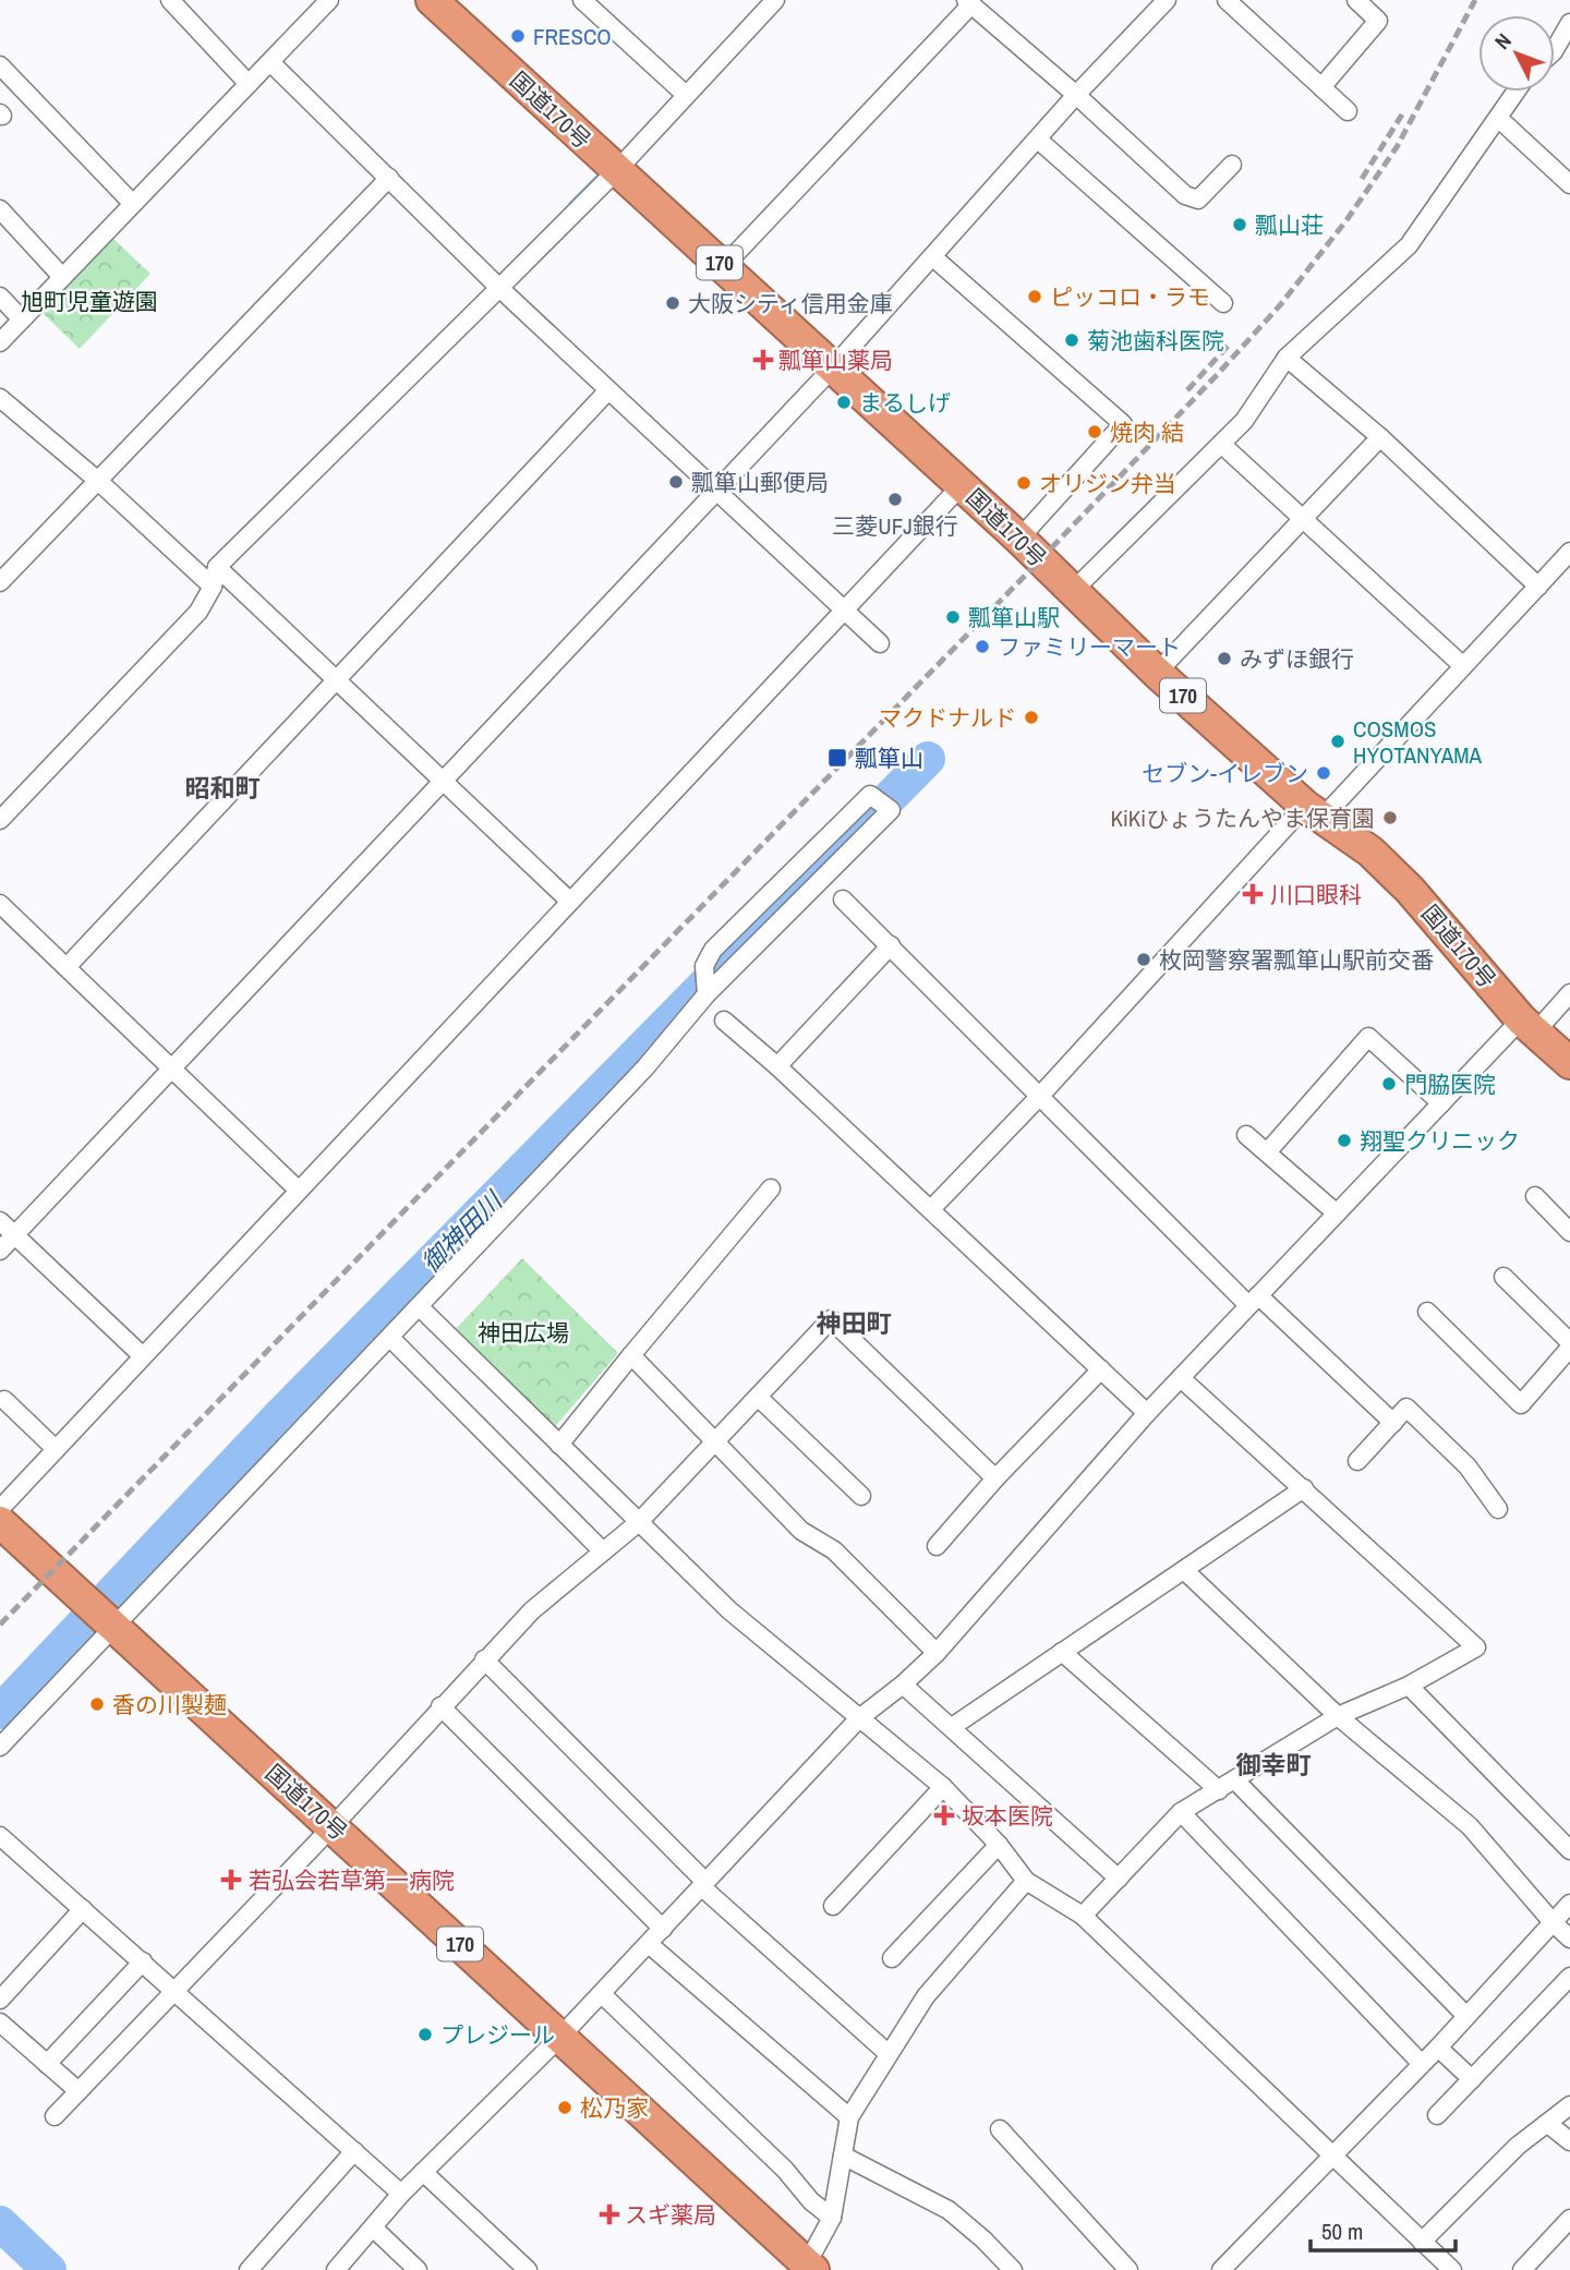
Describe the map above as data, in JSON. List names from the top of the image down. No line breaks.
{"streets":{"highway":["国道170号","170"]},"districts":["昭和町","神田町","御幸町"],"water":["御神田川"],"parks":["旭町児童遊園","神田広場"],"places":{"other":["FRESCO","瓢山荘","ピッコロ・ラモ","大阪シティ信用金庫","菊池歯科医院","まるしげ","焼肉 結","瓢箪山郵便局","オリジン弁当","三菱UFJ銀行","瓢箪山駅","ファミリーマート","みずほ銀行","マクドナルド","COSMOS HYOTANYAMA","セブン-イレブン","KiKiひょうたんやま保育園","枚岡警察署瓢箪山駅前交番","門脇医院","翔聖クリニック","香の川製麺","プレジール","松乃家"],"health":["瓢箪山薬局","川口眼科","坂本医院","若弘会若草第一病院","スギ薬局"],"transit":["瓢箪山"]},"scale_bar":"50 m","north":"top left"}
